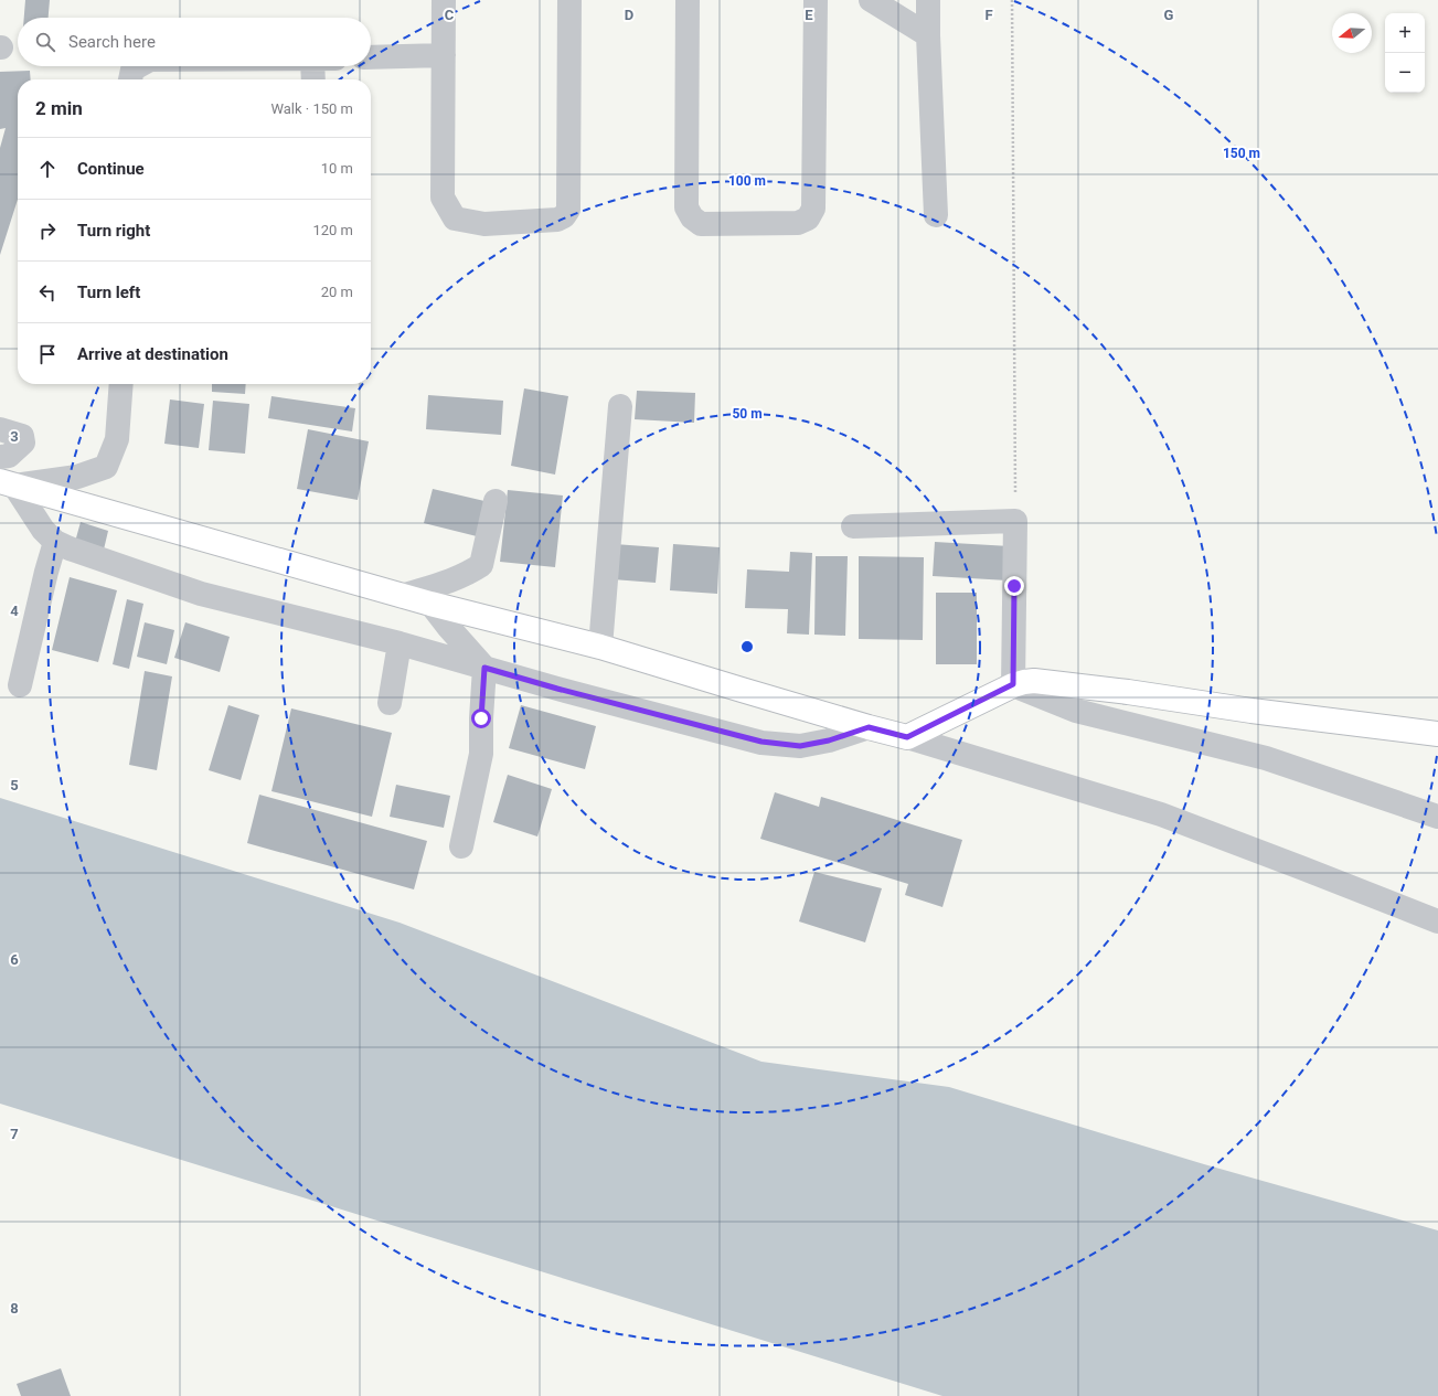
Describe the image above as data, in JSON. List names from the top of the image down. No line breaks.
{"north":"left","page":{"map_buttons":["+","−"],"search":"Search here","heading":["2 min","Walk · 150 m"],"list":[["Continue","10 m"],["Turn right","120 m"],["Turn left","20 m"],"Arrive at destination"]},"grid":{"columns":["C","D","E","F","G"],"rows":["3","4","5","6","7","8"]},"rings":["150 m","100 m","50 m"]}
